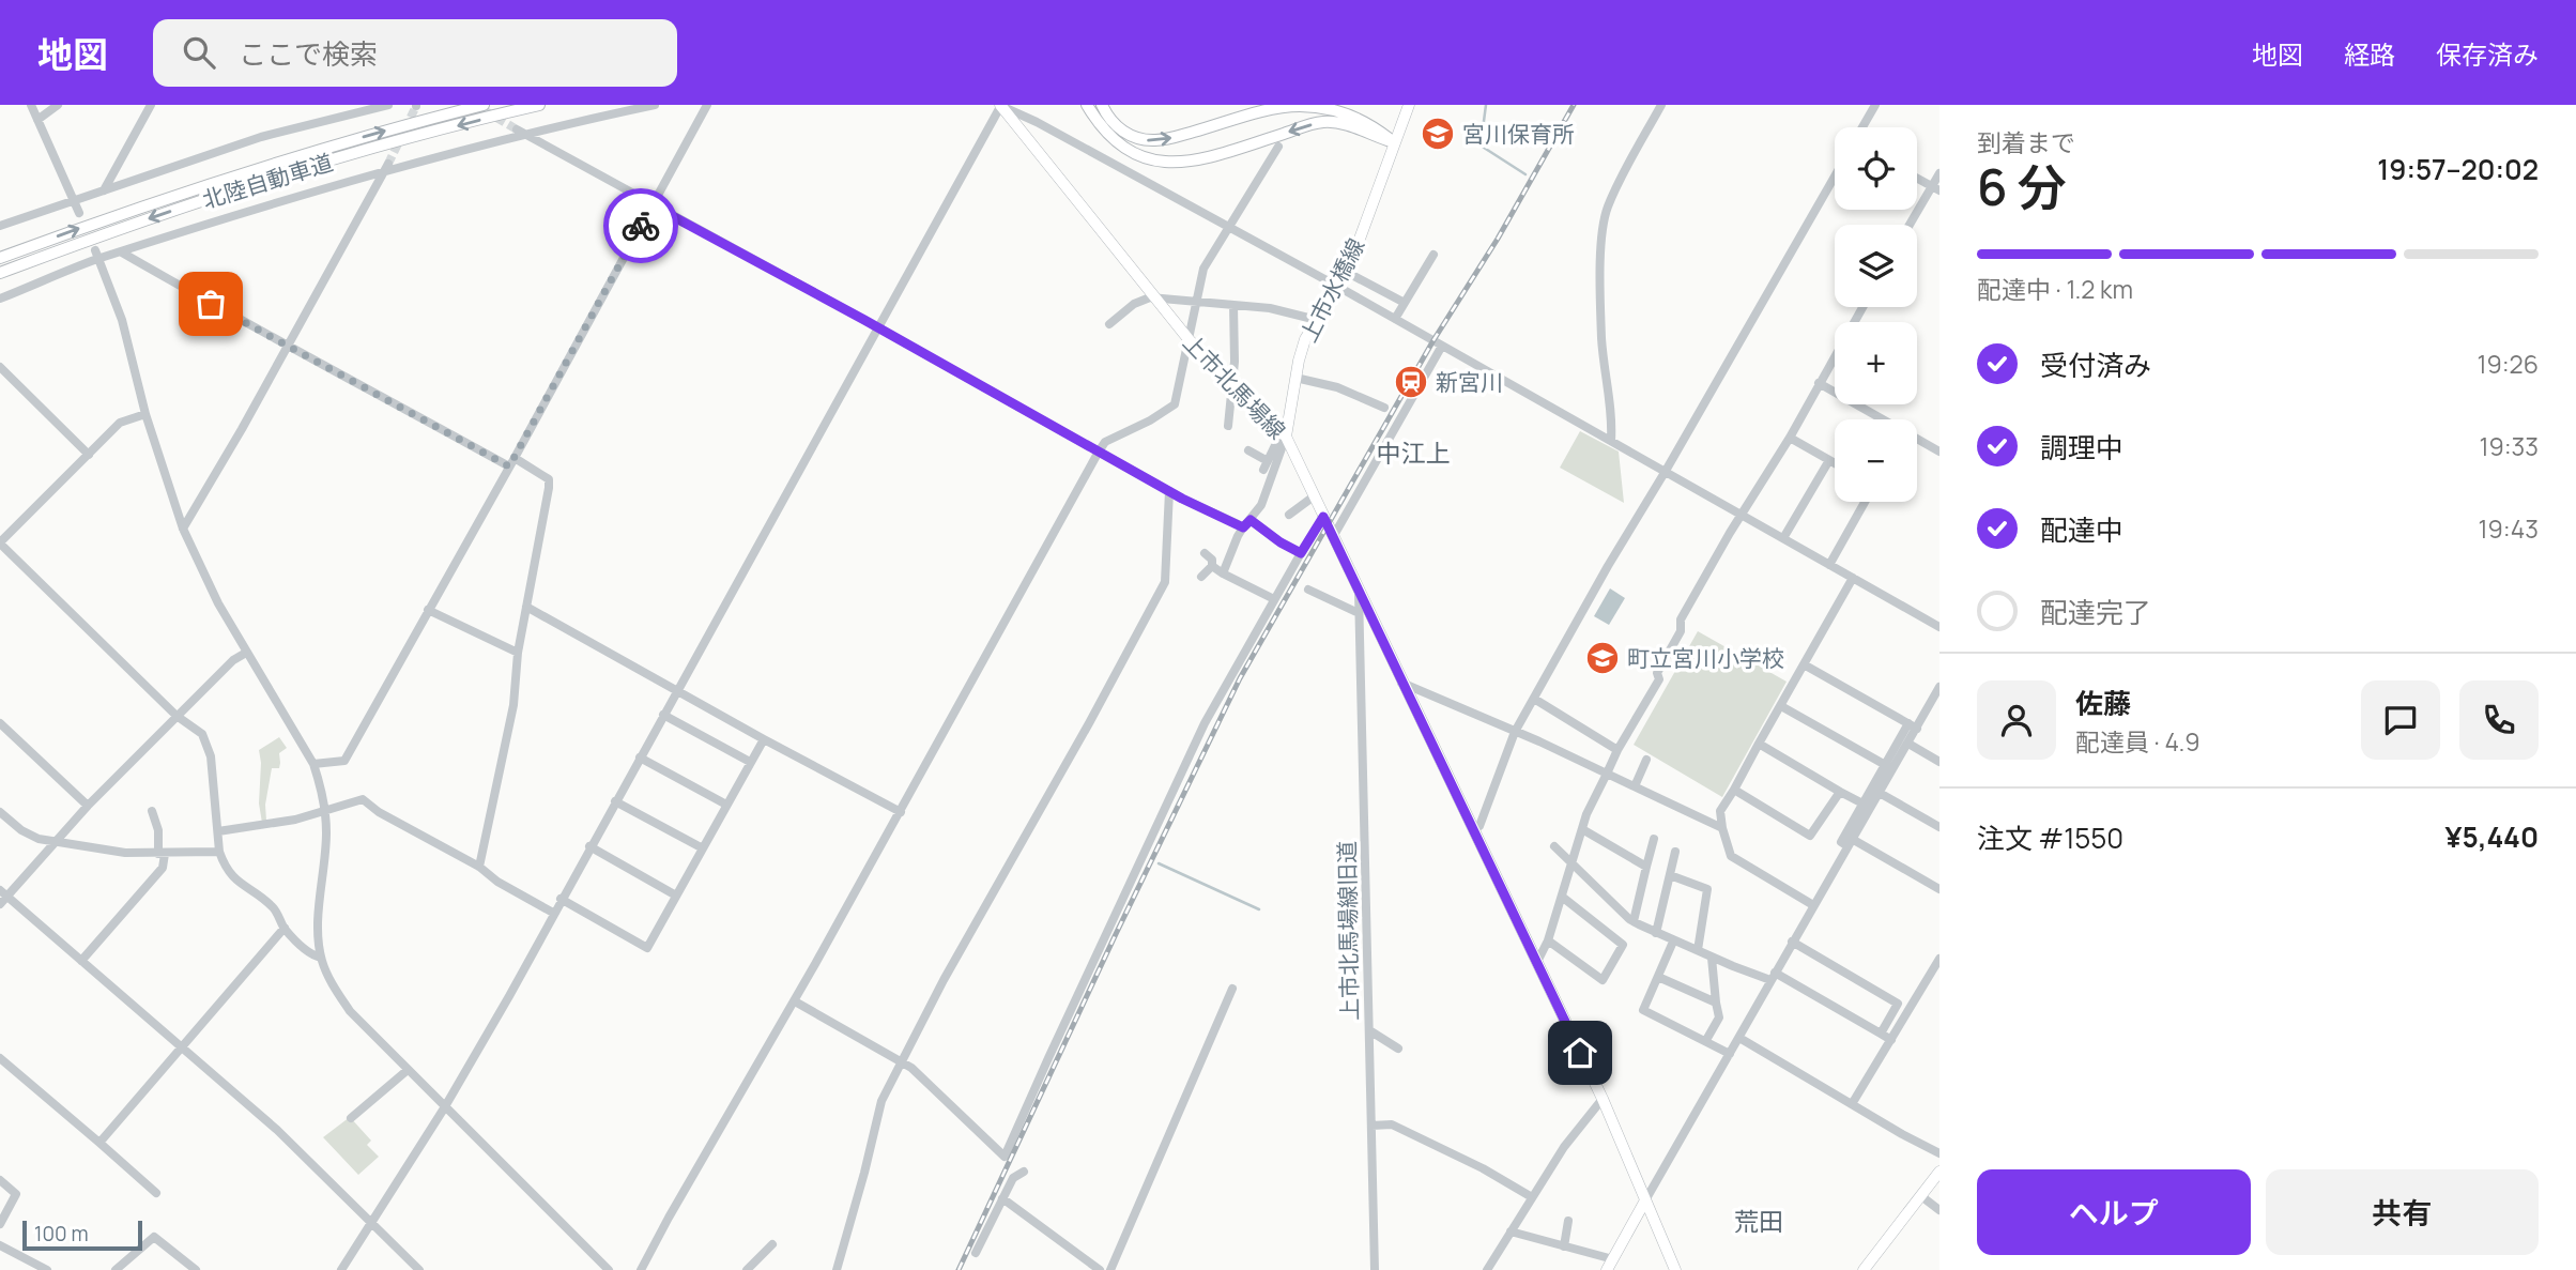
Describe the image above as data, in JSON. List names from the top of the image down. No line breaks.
{"streets":{"highway":["北陸自動車道"],"main road":["上市水橋線","上市北馬場線"],"street":["上市北馬場線旧道"]},"crossings":[["上市水橋線","上市北馬場線"],["上市北馬場線","上市北馬場線旧道"]],"districts":["中江上","荒田"],"places":{"school or university":["宮川保育所","町立宮川小学校"],"station":["新宮川"]},"scale_bar":"100 m","page":{"header":"地図","search":"ここで検索","nav":["地図","経路","保存済み"],"heading":["6 分","到着まで","19:57–20:02"],"panel":["佐藤","配達員 · 4.9","注文 #1550","¥5,440"],"map_buttons":["+","−"],"bar":"配達中 · 1.2 km","list":[["受付済み","19:26"],["調理中","19:33"],["配達中","19:43"],"配達完了"],"buttons":["ヘルプ","共有"],"scale":"100 m"}}
